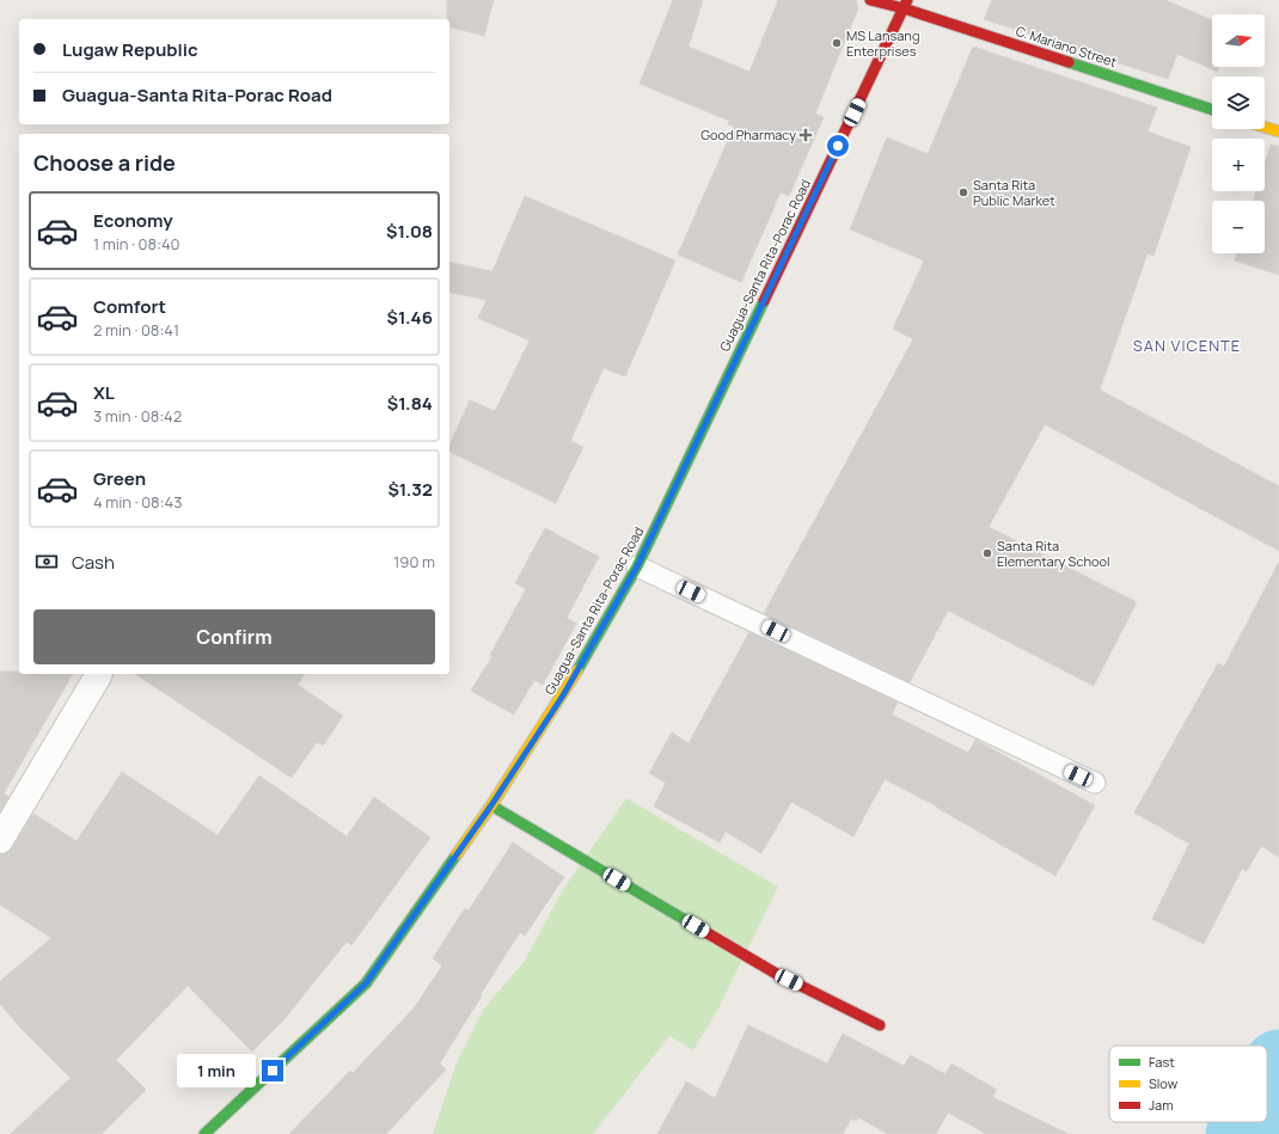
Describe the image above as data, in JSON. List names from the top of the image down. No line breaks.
{"streets":{"main road":["C. Mariano Street","Guagua-Santa Rita-Porac Road"]},"crossings":[["C. Mariano Street","Guagua-Santa Rita-Porac Road"]],"districts":["SAN VICENTE"],"places":{"other":["MS Lansang Enterprises","Santa Rita Public Market","Santa Rita Elementary School"],"health":["Good Pharmacy"]},"legend":["Fast","Slow","Jam"],"north":"right","page":{"map_buttons":["+","−"],"banner":["Lugaw Republic","Guagua-Santa Rita-Porac Road"],"heading":"Choose a ride","list":[{"name":"Economy","note":"1 min · 08:40","value":"$1.08"},{"name":"Comfort","note":"2 min · 08:41","value":"$1.46"},{"name":"XL","note":"3 min · 08:42","value":"$1.84"},{"name":"Green","note":"4 min · 08:43","value":"$1.32"}],"pay":["Cash","190 m"],"buttons":"Confirm","bubble":"1 min"}}
